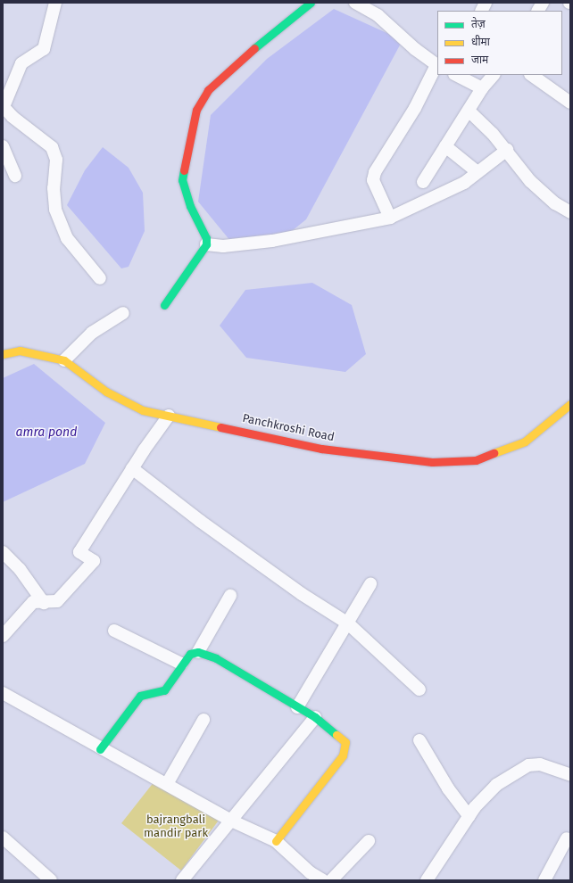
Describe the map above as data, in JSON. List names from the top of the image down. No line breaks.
{"streets":{"street":["Panchkroshi Road"]},"water":["amra pond"],"parks":["bajrangbali mandir park"],"legend":["तेज़","धीमा","जाम"]}
